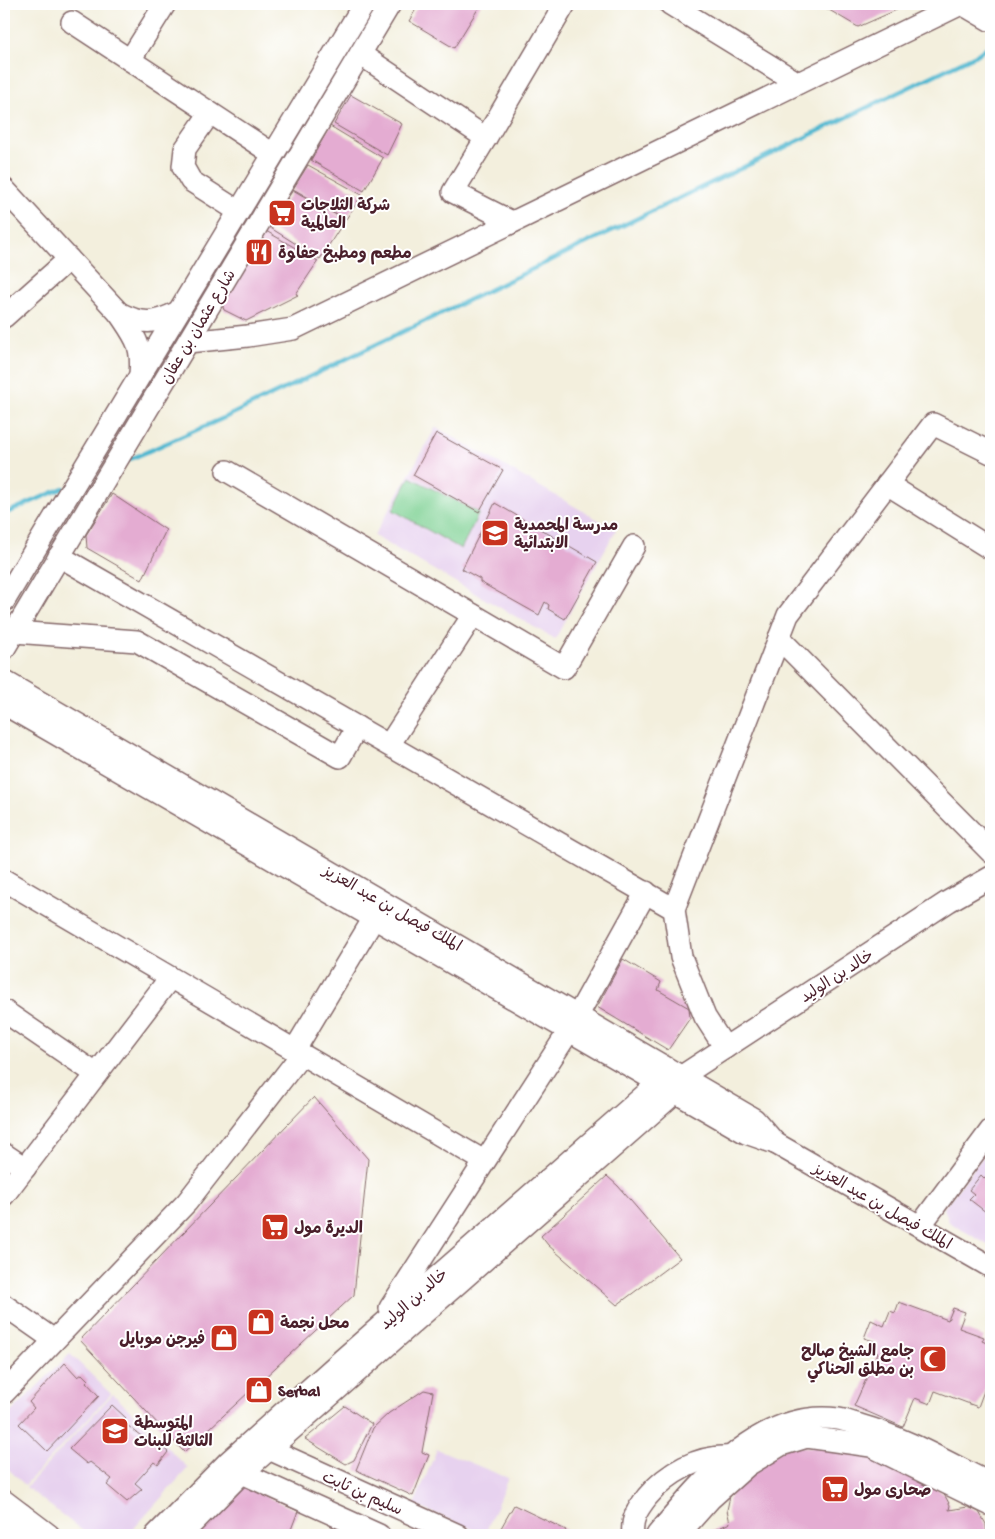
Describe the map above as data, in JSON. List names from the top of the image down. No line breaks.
{"streets":{"street":["شارع عثمان بن عفان","الملك فيصل بن عبد العزيز","خالد بن الوليد","سليم بن ثابت"]},"crossings":[["الملك فيصل بن عبد العزيز","خالد بن الوليد"],["خالد بن الوليد","سليم بن ثابت"]],"places":{"supermarket":["شركة الثلاجات العالمية","الديرة مول","صحارى مول"],"restaurant":["مطعم ومطبخ حفاوة"],"school or university":["مدرسة المحمدية الابتدائية","المتوسطة الثالثة للبنات"],"shop":["محل نجمة","فيرجن موبايل","Serbal"],"mosque":["جامع الشيخ صالح بن مطلق الحناكي"]}}
